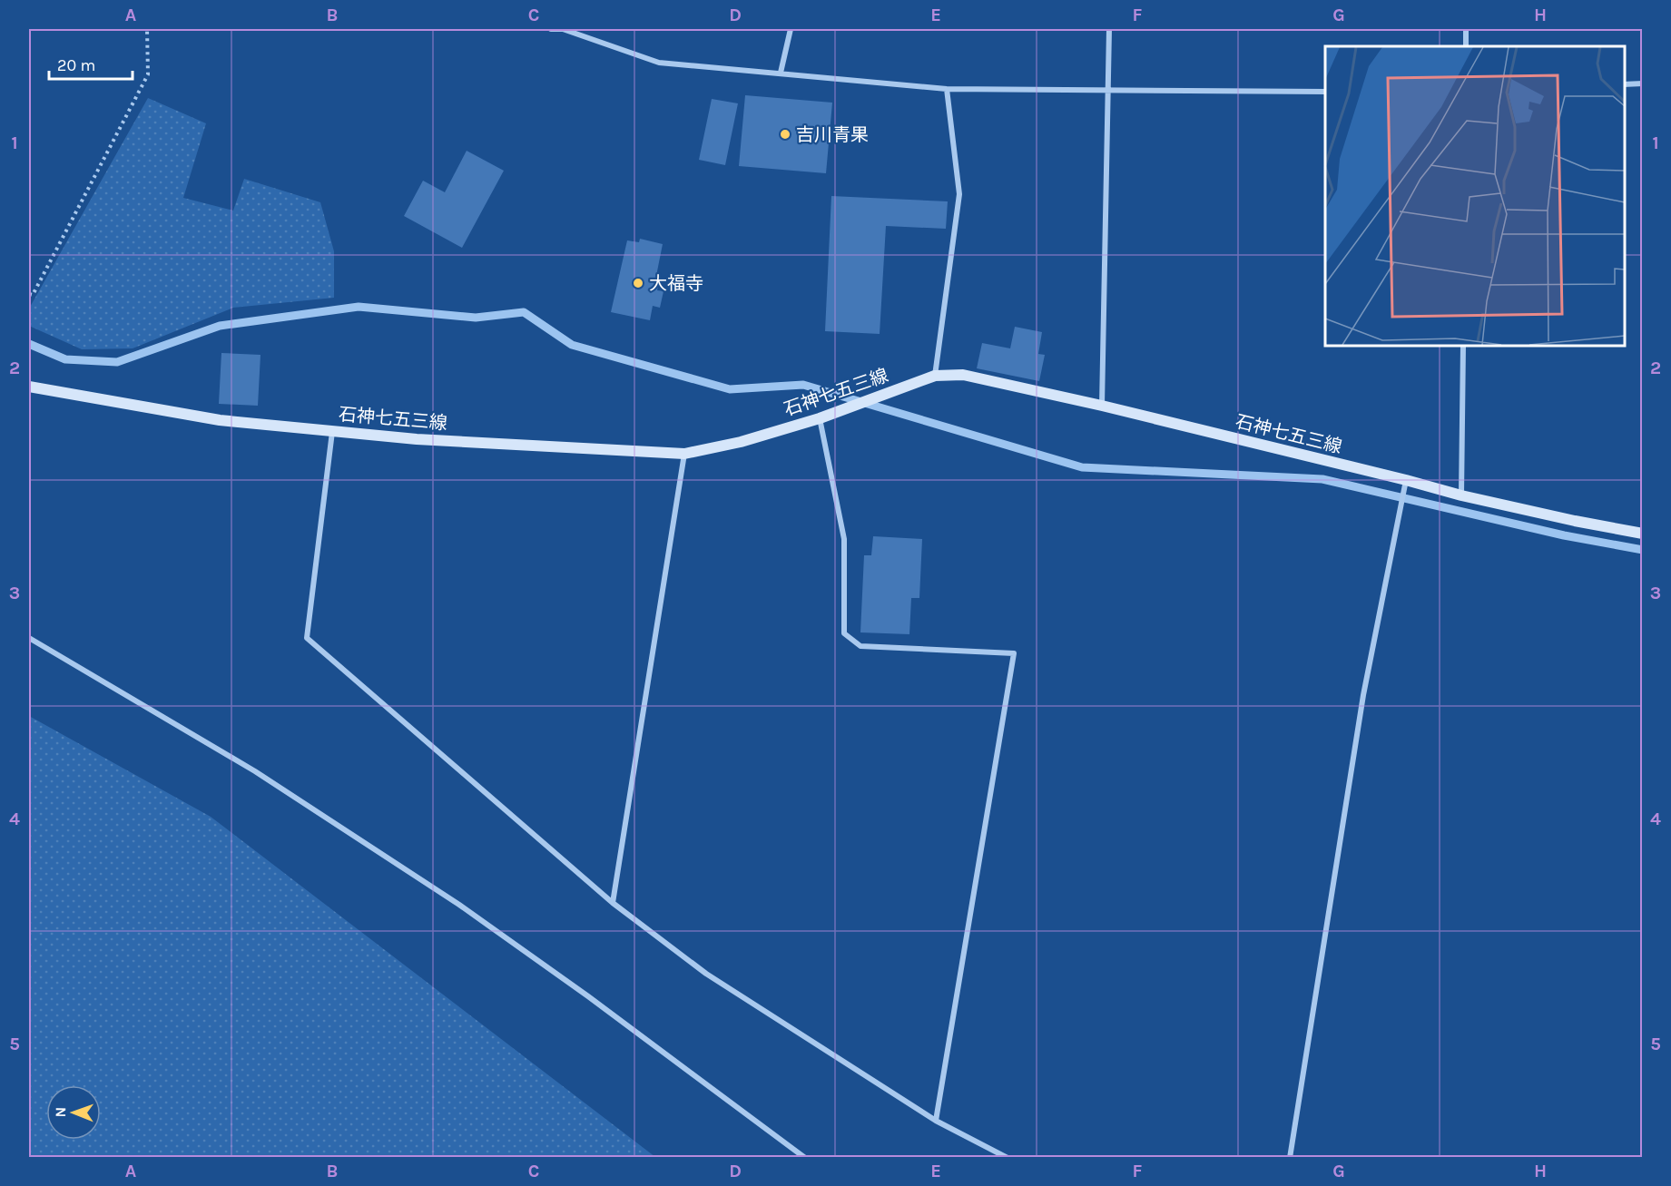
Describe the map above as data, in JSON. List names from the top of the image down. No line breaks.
{"streets":{"main road":["石神七五三線"]},"places":["吉川青果","大福寺"],"scale_bar":"20 m","north":"left","grid":{"columns":["A","B","C","D","E","F","G","H"],"rows":["1","2","3","4","5"]}}
